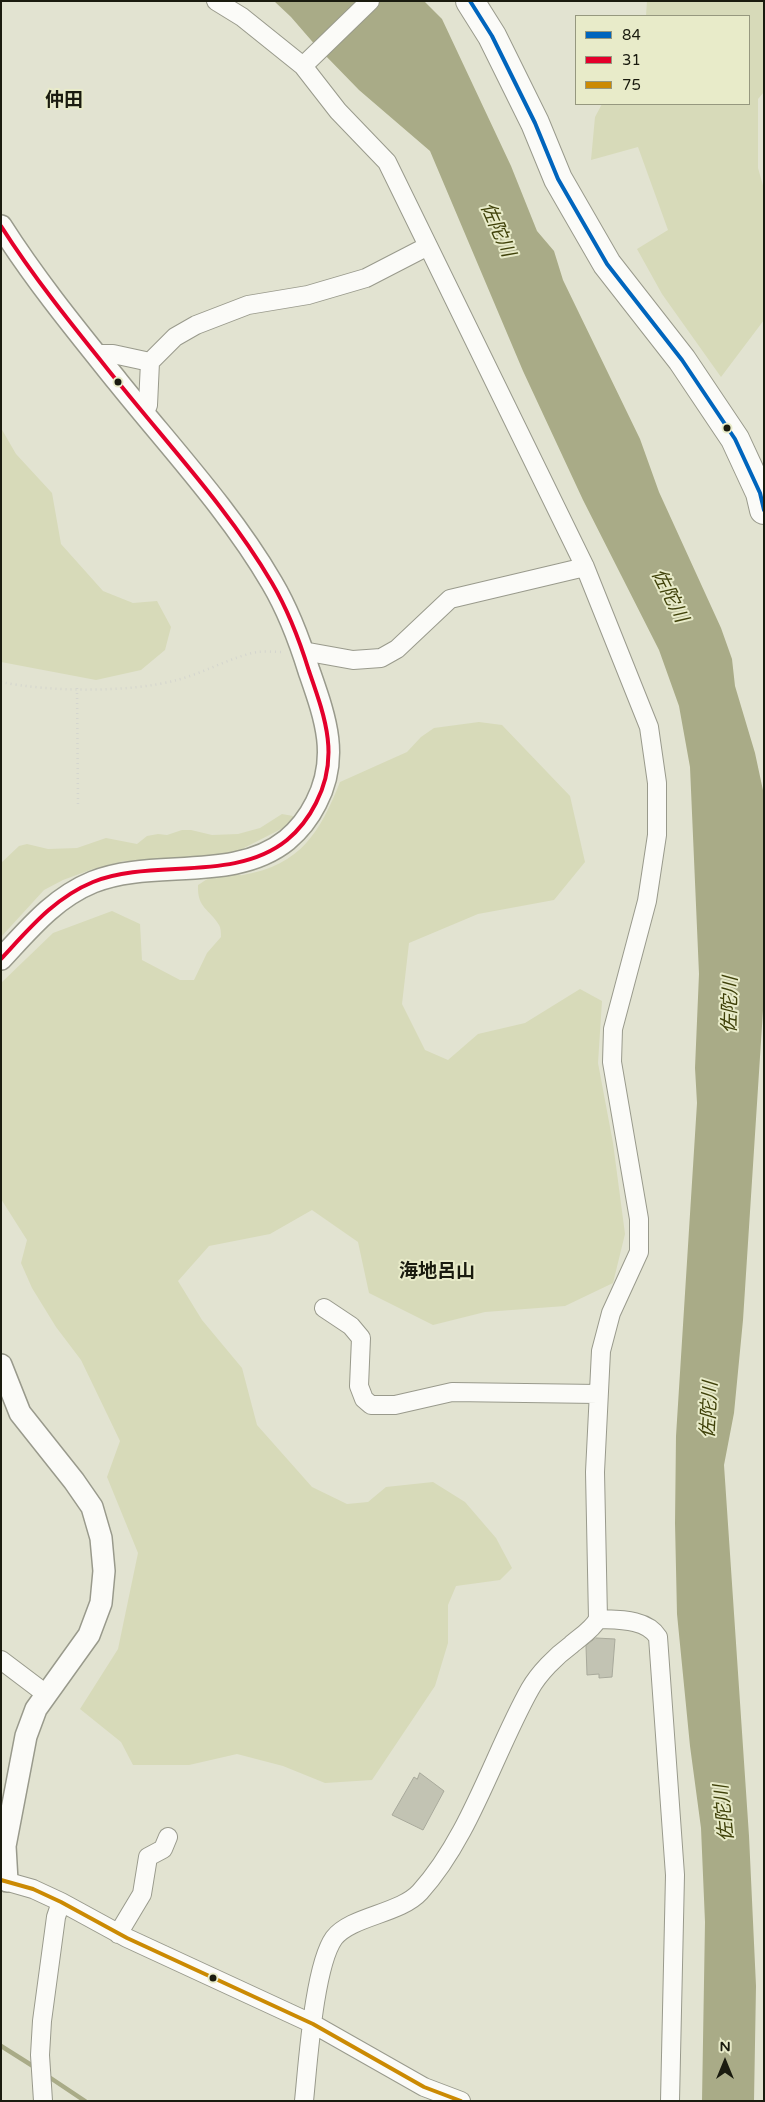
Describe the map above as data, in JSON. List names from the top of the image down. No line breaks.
{"districts":["仲田","海地呂山"],"water":["佐陀川"],"lines":["transit line 84","transit line 31","transit line 75"],"legend":["84","31","75"],"north":"top"}
